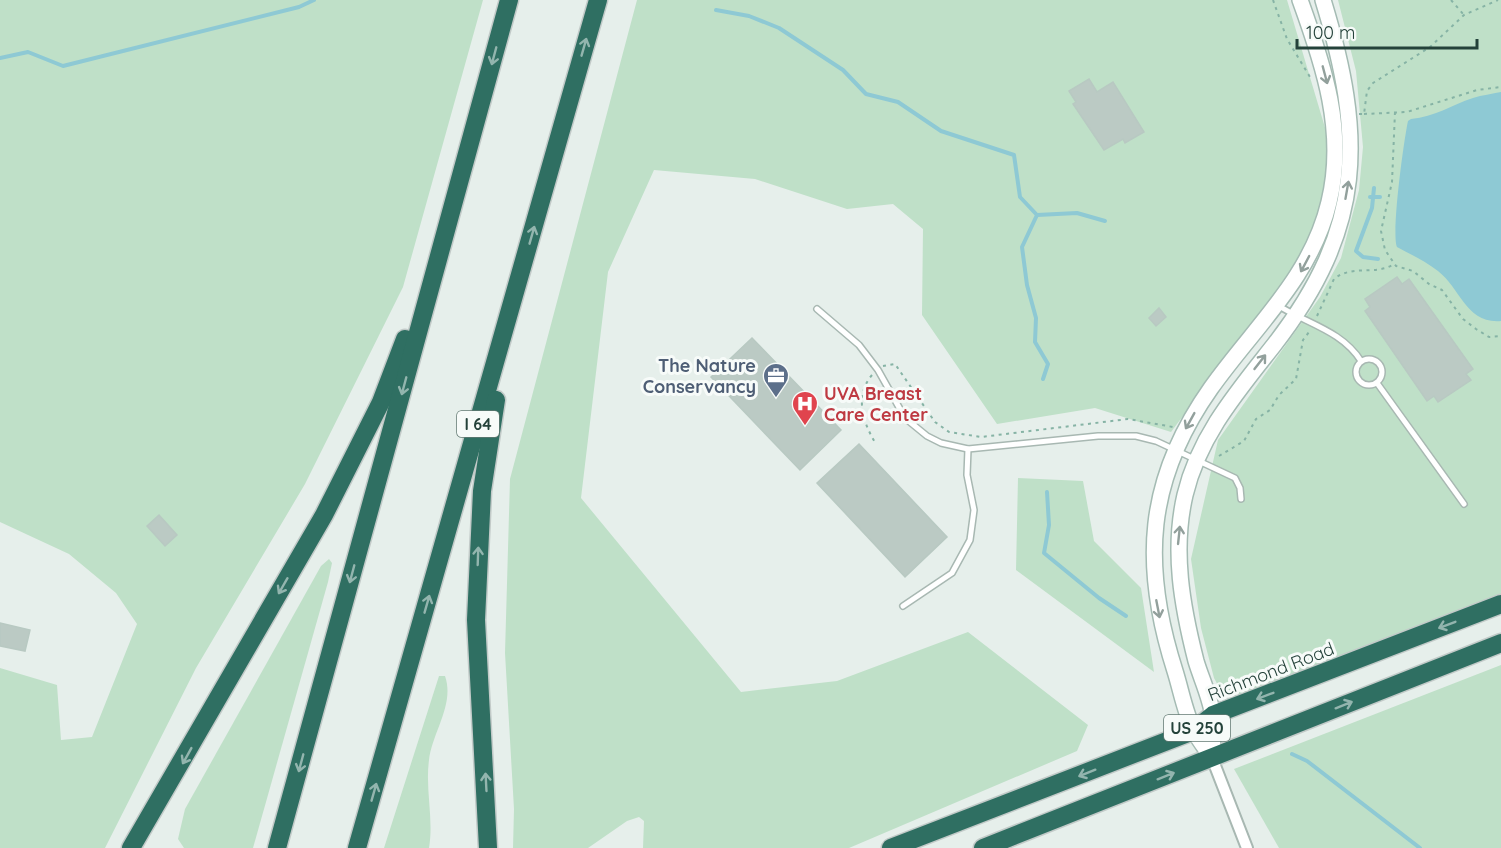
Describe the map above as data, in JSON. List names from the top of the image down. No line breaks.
{"streets":{"highway":["I 64","Richmond Road","US 250"]},"places":{"office":["The Nature Conservancy"],"hospital":["UVA Breast Care Center"]},"scale_bar":"100 m"}
